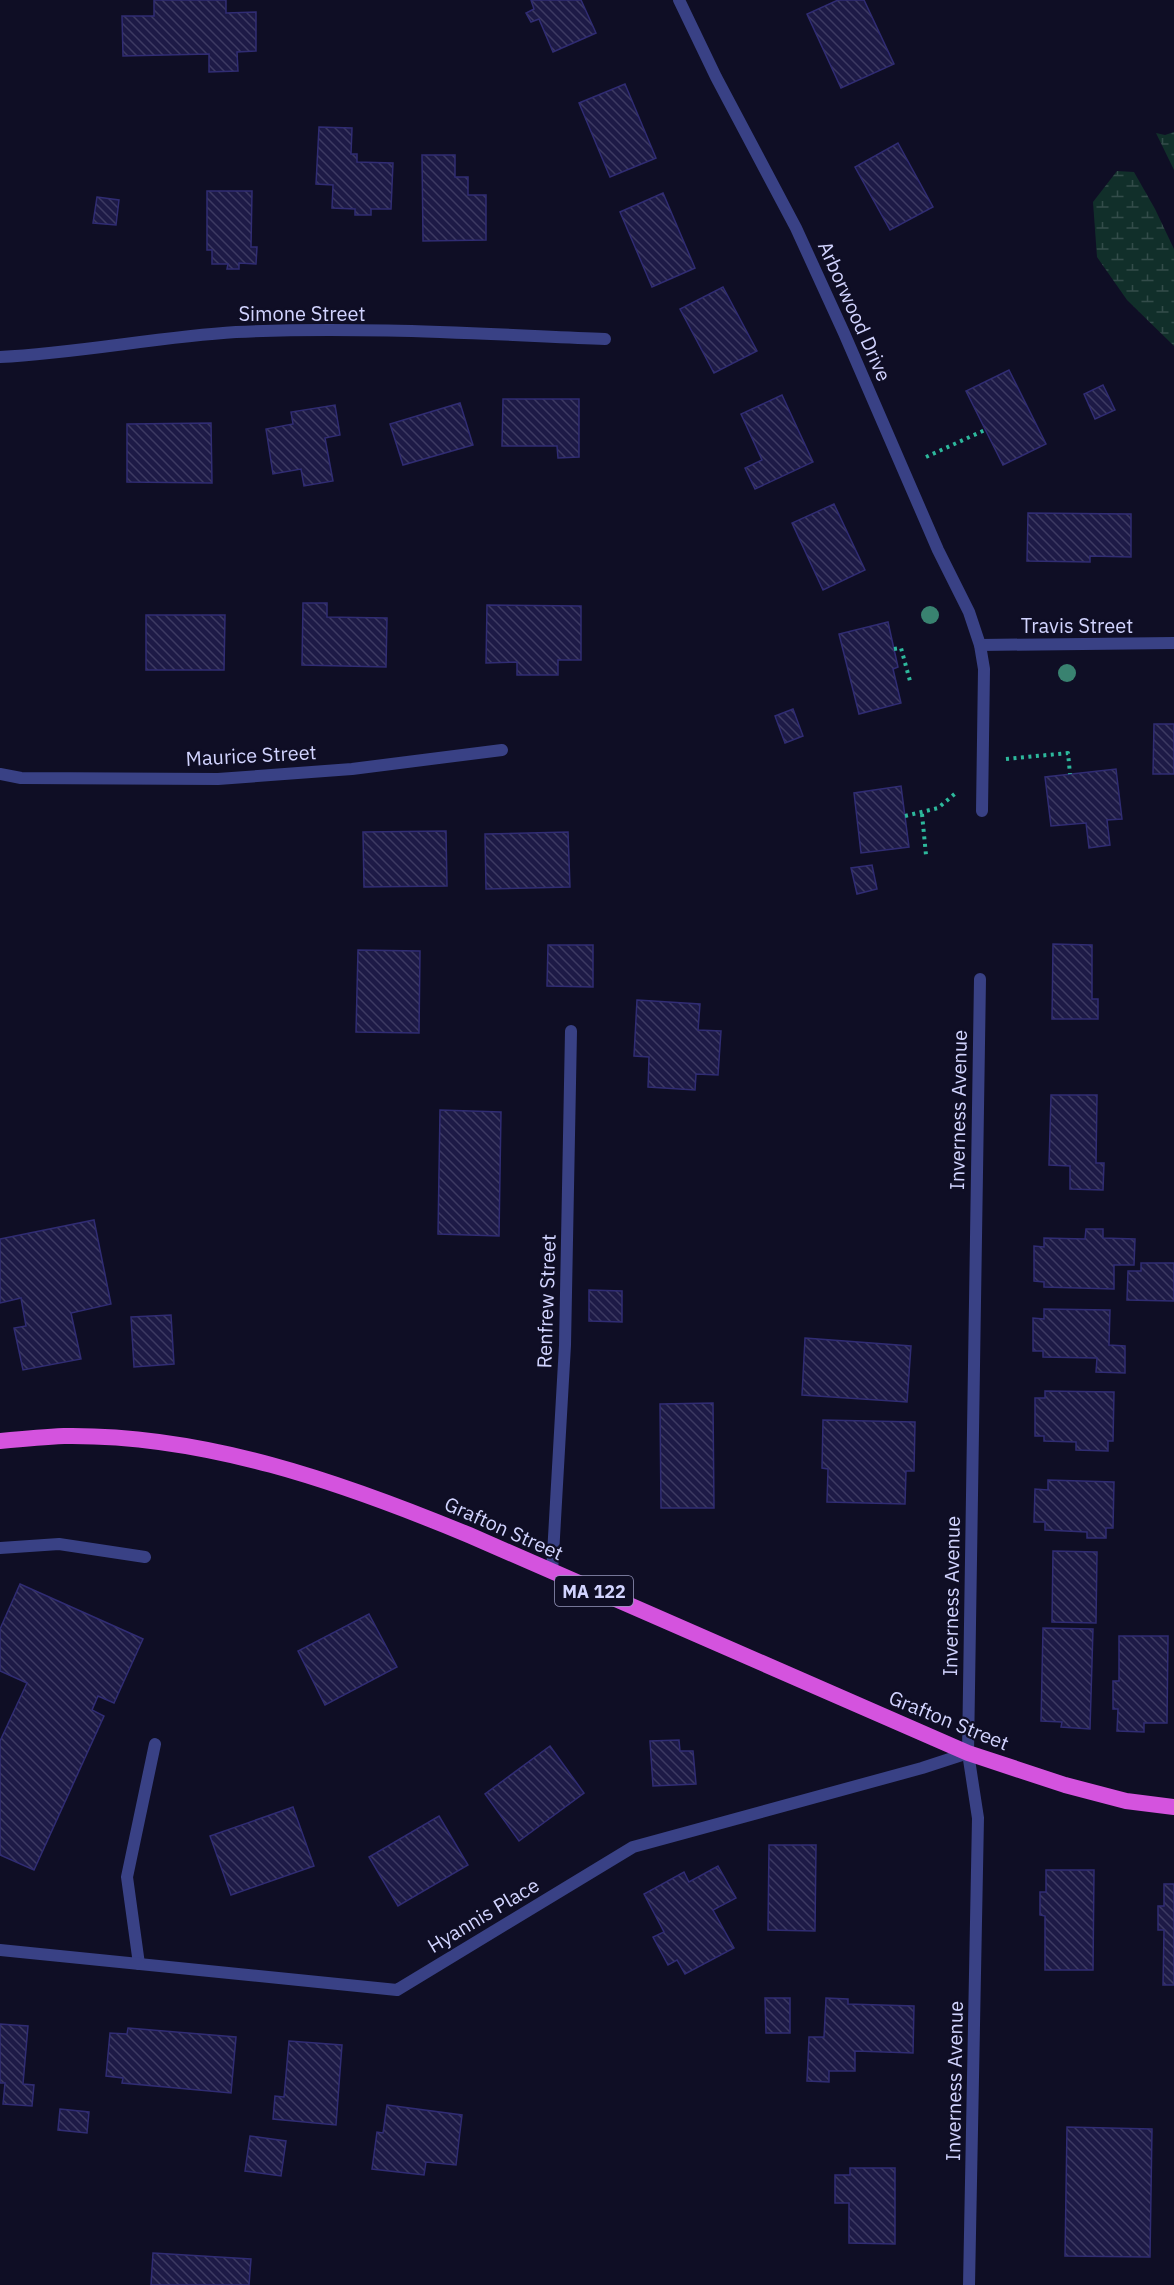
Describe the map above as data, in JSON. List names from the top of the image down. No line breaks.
{"streets":{"highway":["Grafton Street","MA 122"],"street":["Arborwood Drive","Simone Street","Travis Street","Maurice Street","Inverness Avenue","Renfrew Street","Hyannis Place"]},"crossings":[["Arborwood Drive","Travis Street"],["Inverness Avenue","Grafton Street"],["Inverness Avenue","Hyannis Place"],["Renfrew Street","Grafton Street"],["Grafton Street","Hyannis Place"]]}
